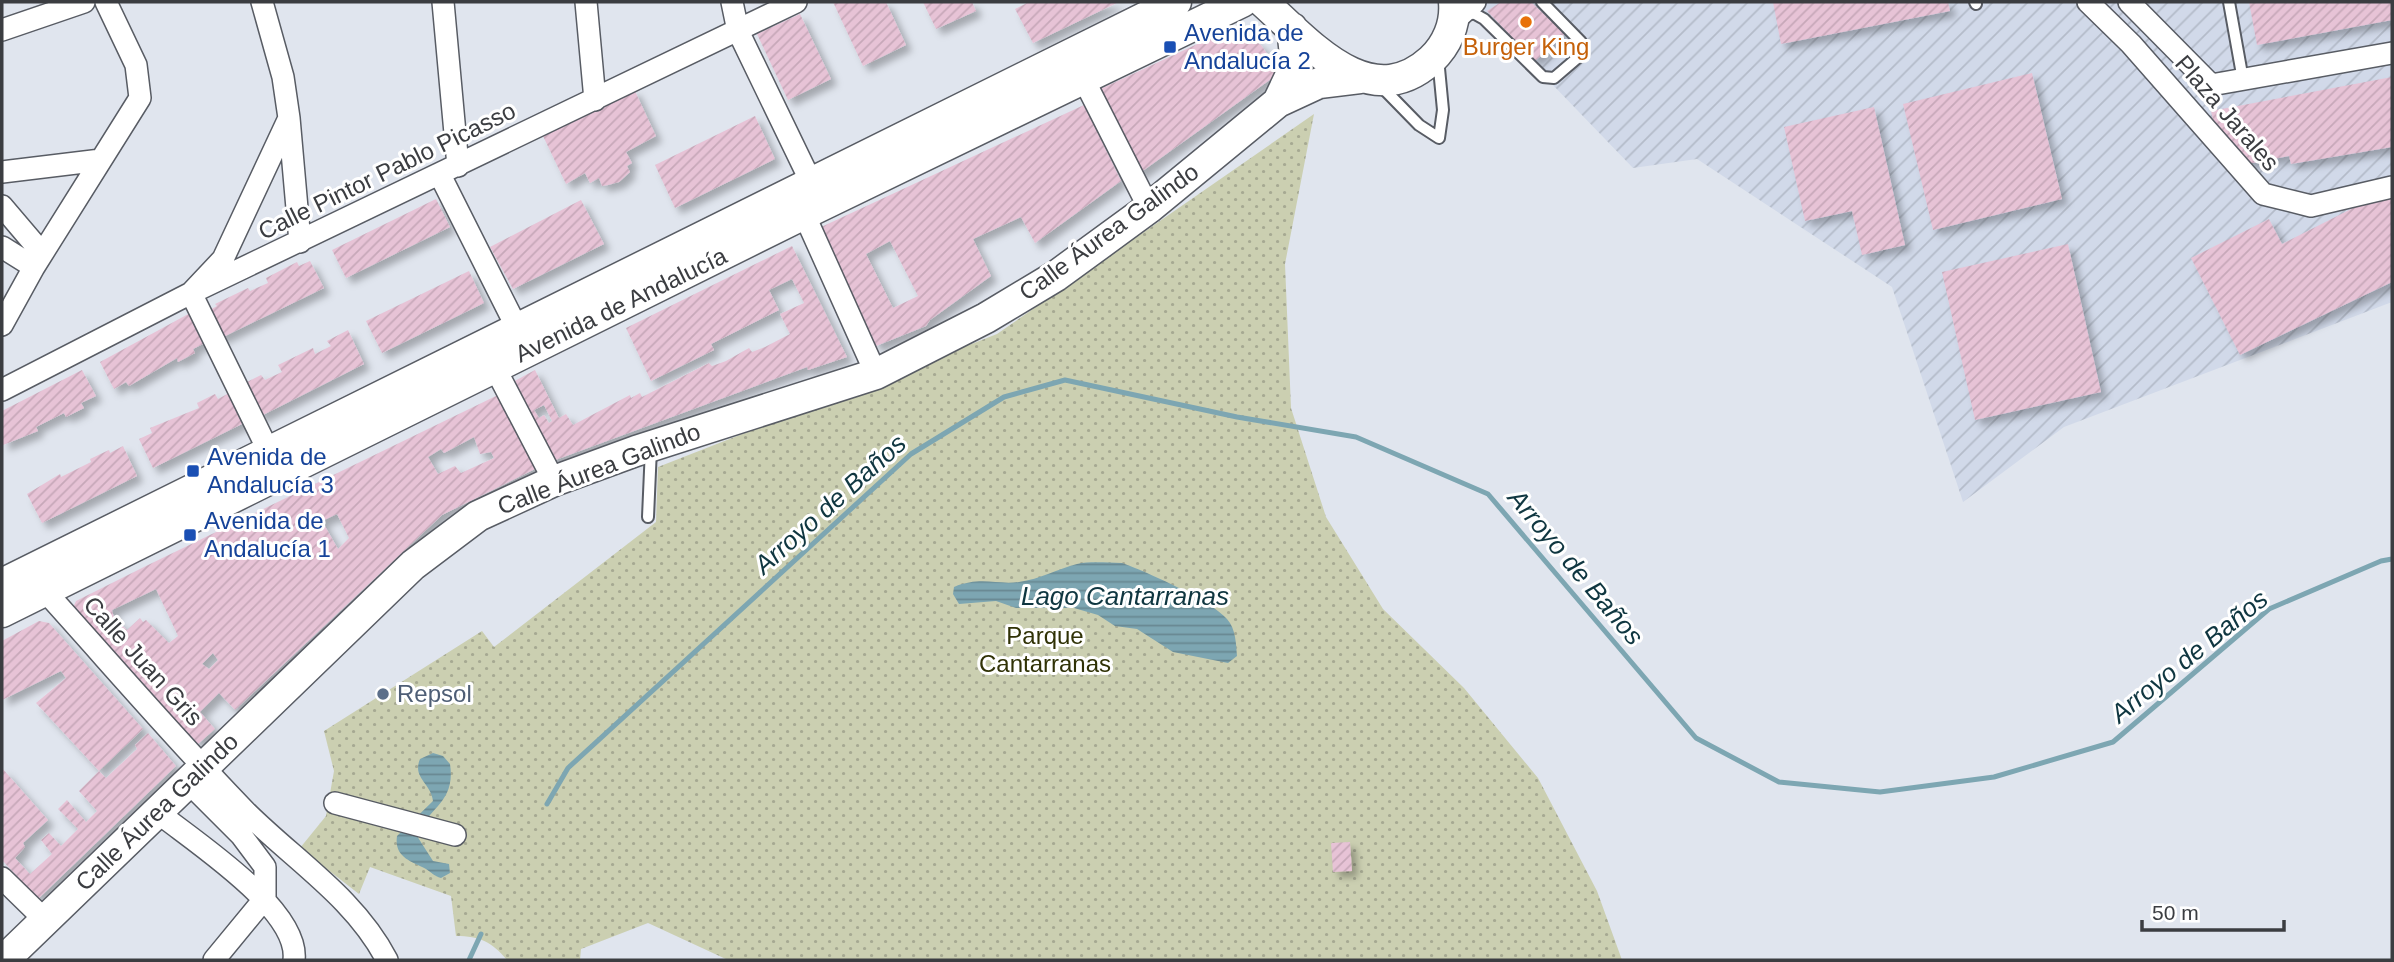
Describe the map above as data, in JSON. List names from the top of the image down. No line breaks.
{"streets":{"main road":["Calle Áurea Galindo","Avenida de Andalucía"],"street":["Plaza Jarales","Calle Pintor Pablo Picasso","Calle Juan Gris"]},"crossings":[["Calle Áurea Galindo","Calle Juan Gris"],["Avenida de Andalucía","Calle Juan Gris"]],"water":["Arroyo de Baños","Lago Cantarranas"],"parks":["Parque Cantarranas"],"places":{"other":["Burger King","Repsol"],"transit":["Avenida de Andalucía 2","Avenida de Andalucía 3","Avenida de Andalucía 1"]},"scale_bar":"50 m"}
